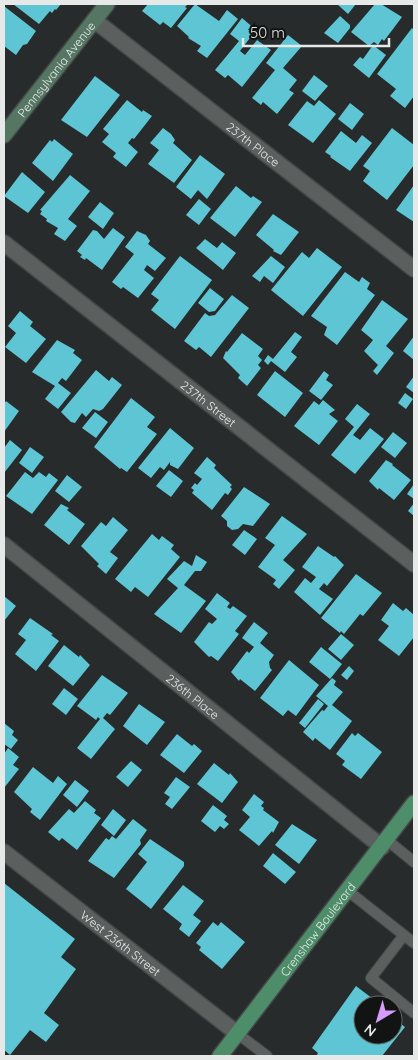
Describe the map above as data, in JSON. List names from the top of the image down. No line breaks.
{"streets":{"main road":["Crenshaw Boulevard"],"street":["Pennsylvania Avenue","237th Place","237th Street","236th Place","West 236th Street"]},"crossings":[["Pennsylvania Avenue","237th Place"],["236th Place","Crenshaw Boulevard"],["Crenshaw Boulevard","West 236th Street"]],"scale_bar":"50 m","north":"bottom left"}
